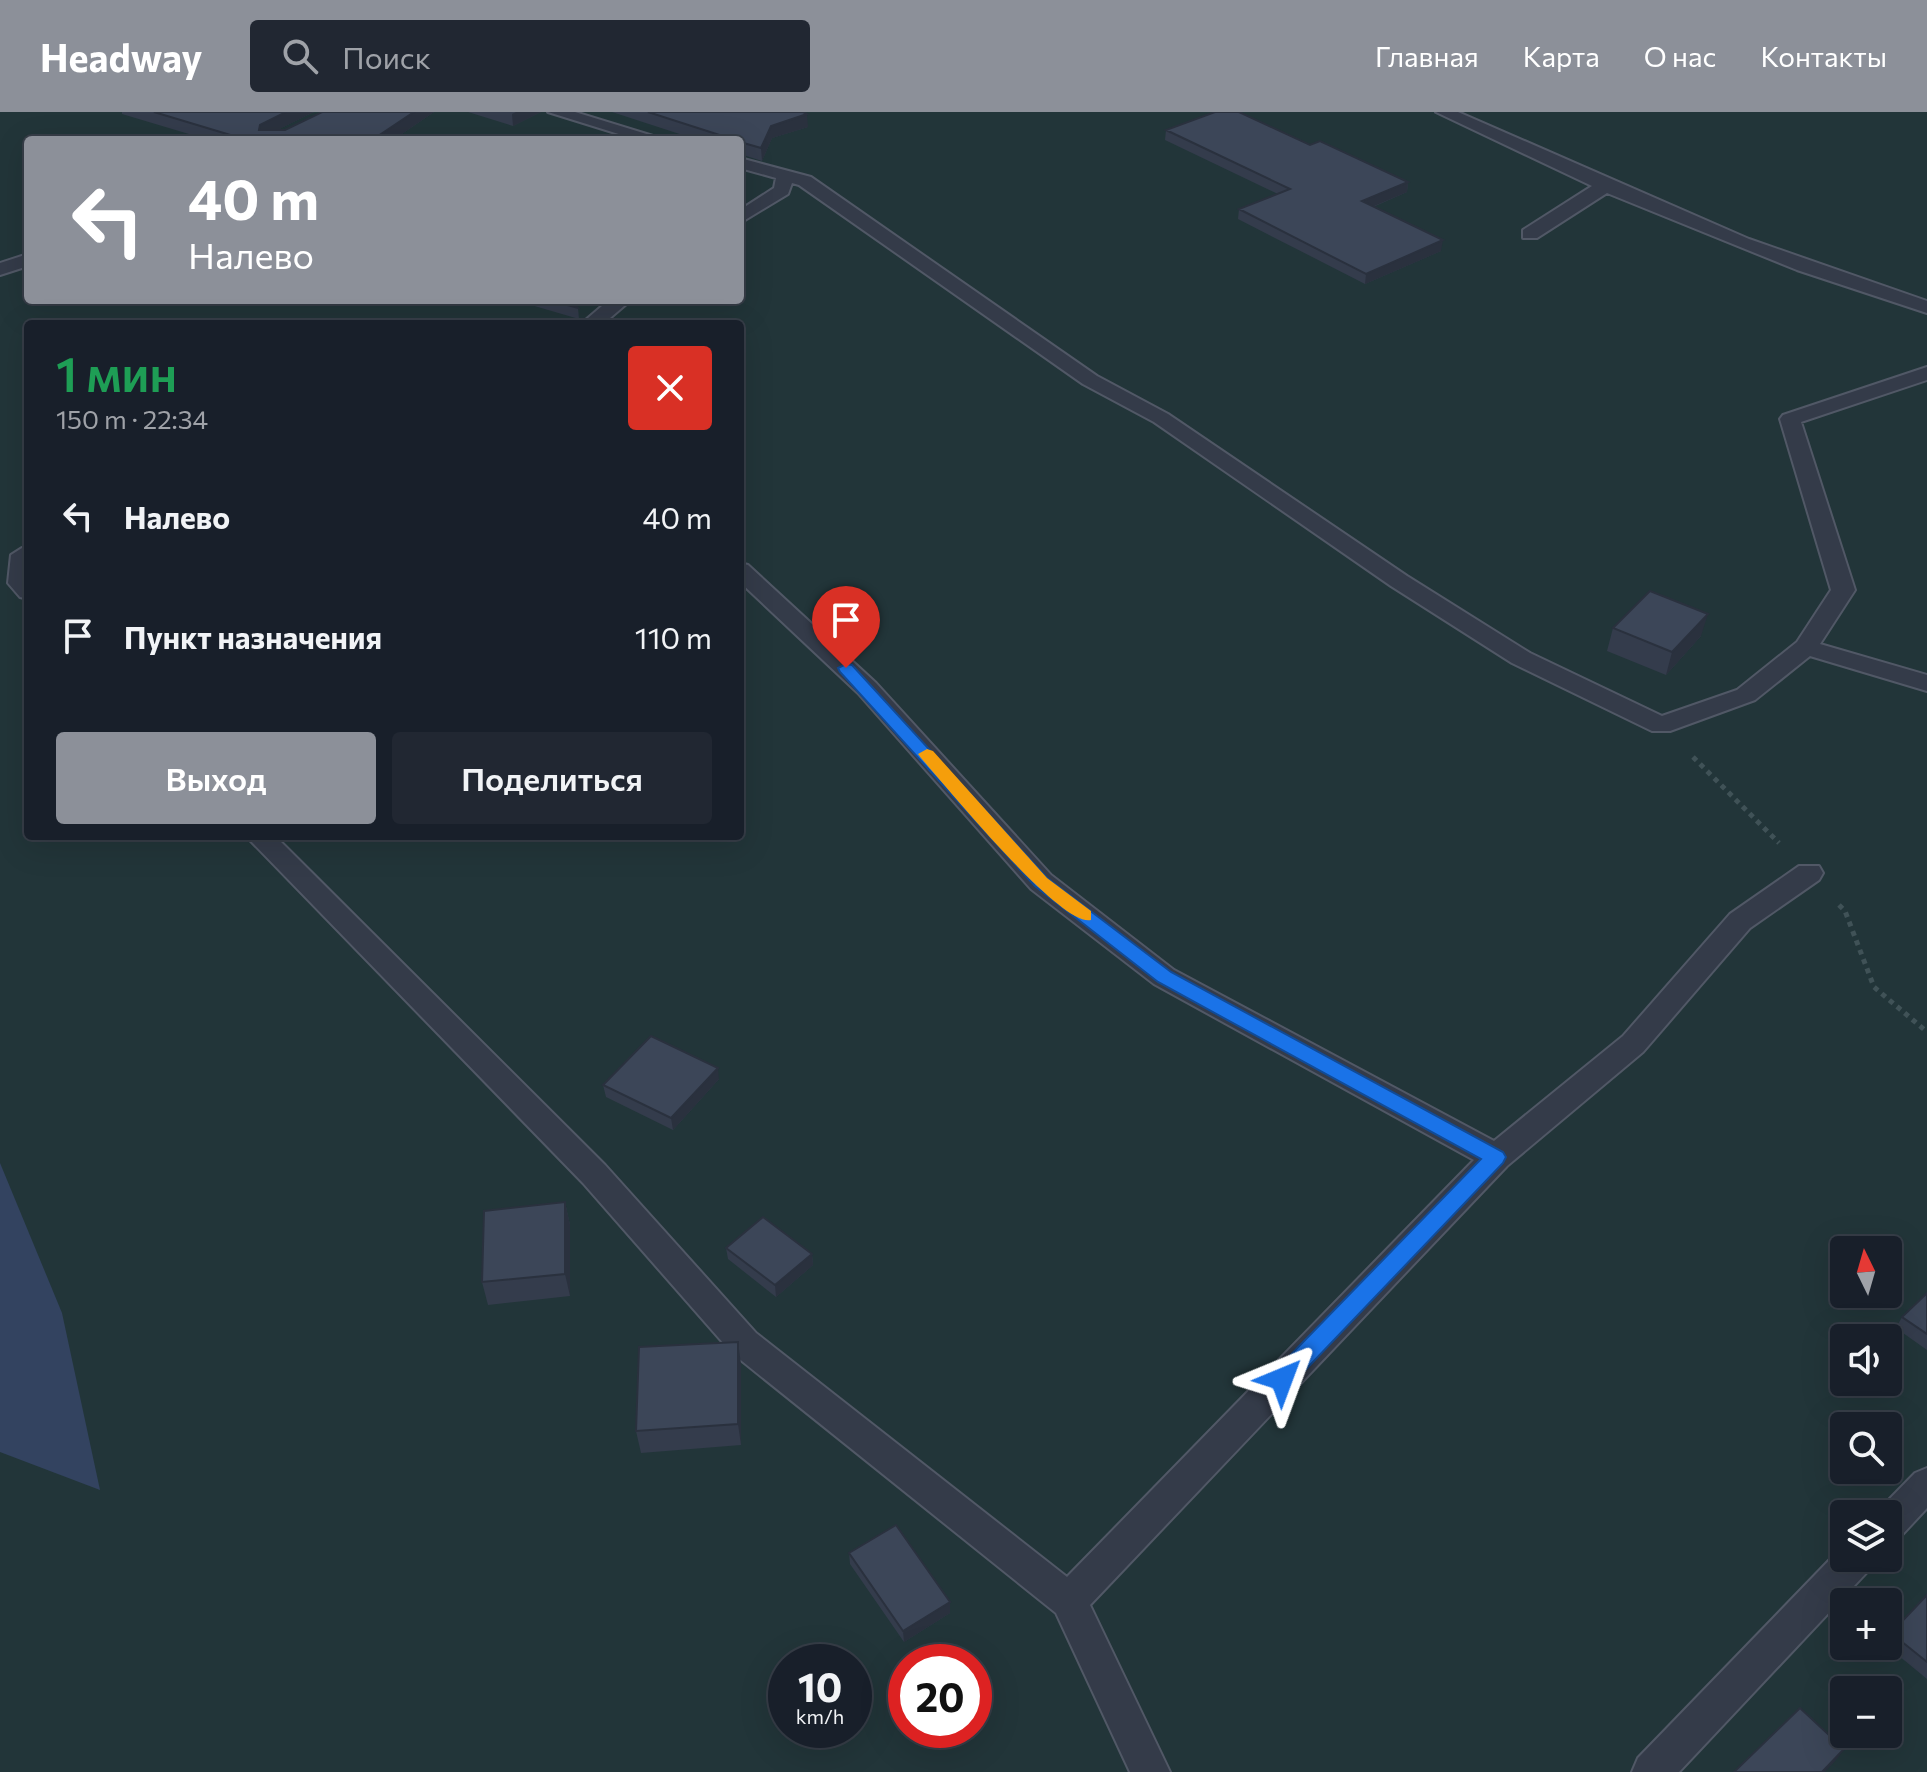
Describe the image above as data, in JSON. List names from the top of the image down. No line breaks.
{"north":"top","page":{"header":"Headway","search":"Поиск","nav":["Главная","Карта","О нас","Контакты"],"turn":["40 m","Налево"],"heading":["1 мин","150 m · 22:34"],"list":[{"name":"Налево","value":"40 m"},{"name":"Пункт назначения","value":"110 m"}],"buttons":["Выход","Поделиться"],"map_buttons":["+","−"],"speed":"10 km/h","limit":"20"}}
